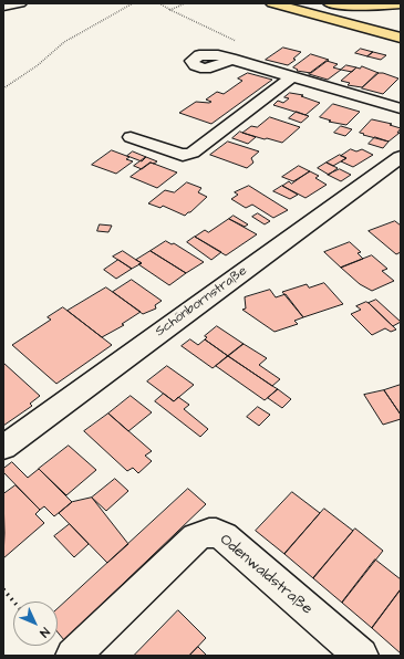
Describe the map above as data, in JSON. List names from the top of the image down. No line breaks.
{"streets":{"street":["Schönbornstraße","Odenwaldstraße"]},"north":"bottom right"}
